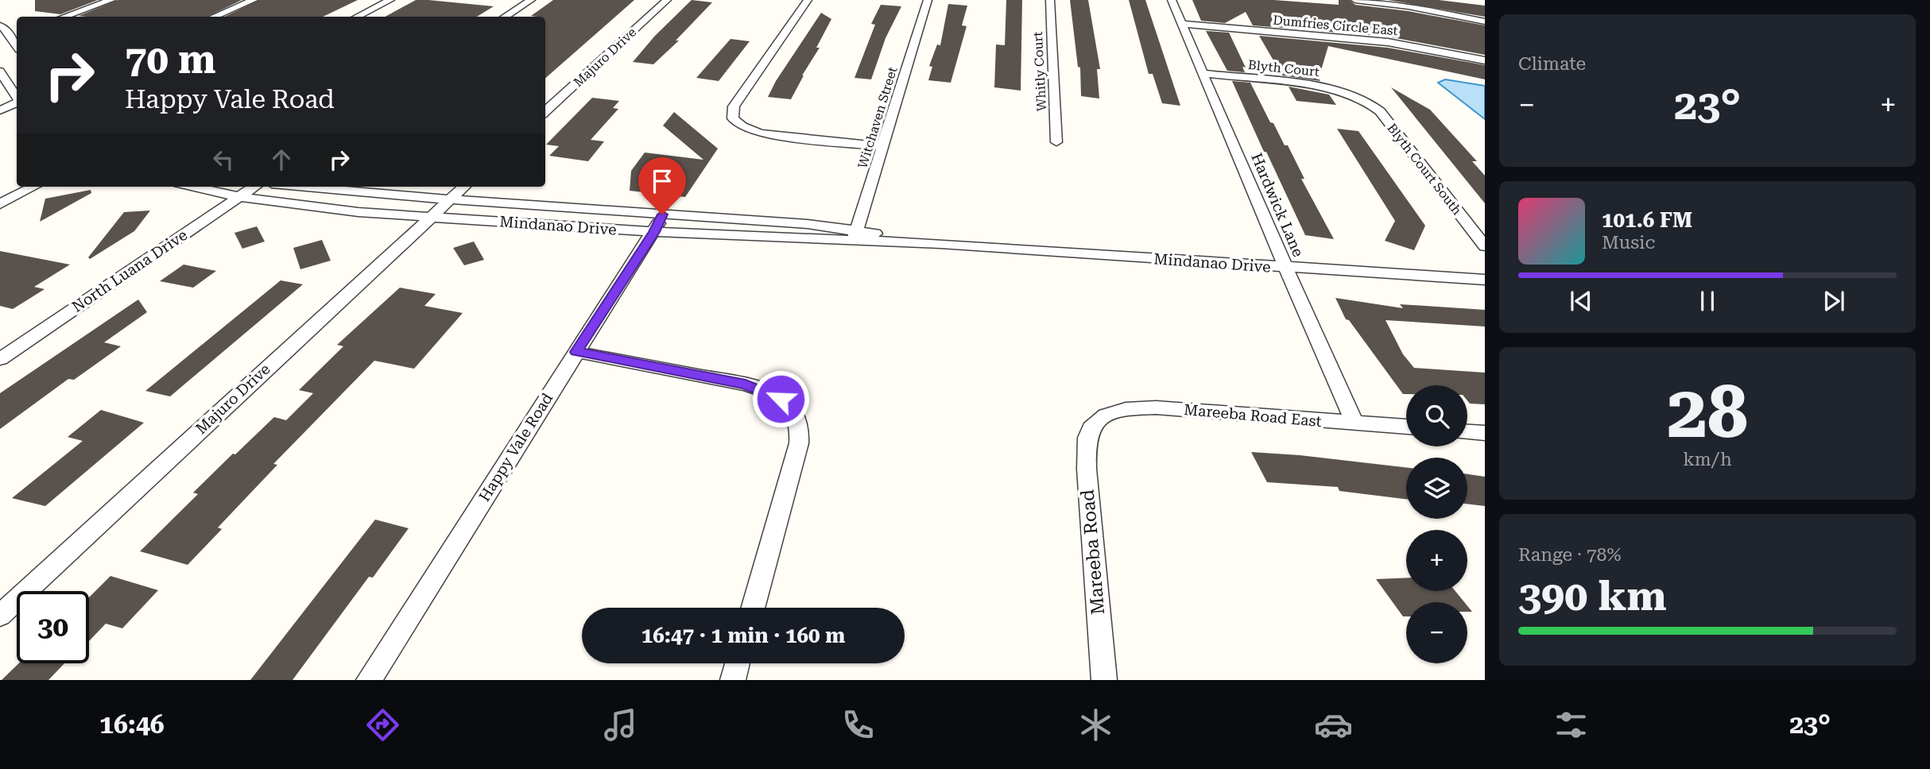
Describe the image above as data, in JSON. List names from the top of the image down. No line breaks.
{"streets":{"street":["Dumfries Circle East","Majuro Drive","Blyth Court","Whitly Court","Witchaven Street","Blyth Court South","Hardwick Lane","Mindanao Drive","North Luana Drive","Mareeba Road East","Happy Vale Road","Mareeba Road"]},"crossings":[["Dumfries Circle East","Hardwick Lane"],["Majuro Drive","Mindanao Drive"],["Blyth Court","Blyth Court South"],["Blyth Court","Hardwick Lane"],["Witchaven Street","Mindanao Drive"],["Hardwick Lane","Mindanao Drive"],["Hardwick Lane","Mareeba Road East"],["Mindanao Drive","North Luana Drive"],["Mindanao Drive","Happy Vale Road"],["Mareeba Road East","Mareeba Road"]],"page":{"tile":["Climate",["28","km/h"],["Range · 78%","390 km"]],"turn":["70 m","Happy Vale Road"],"heat":["−","23°","+"],"song":["101.6 FM","Music"],"map_buttons":["+","−"],"limit":"30","trip":"16:47 · 1 min · 160 m","tabs":["16:46","23°"]}}
